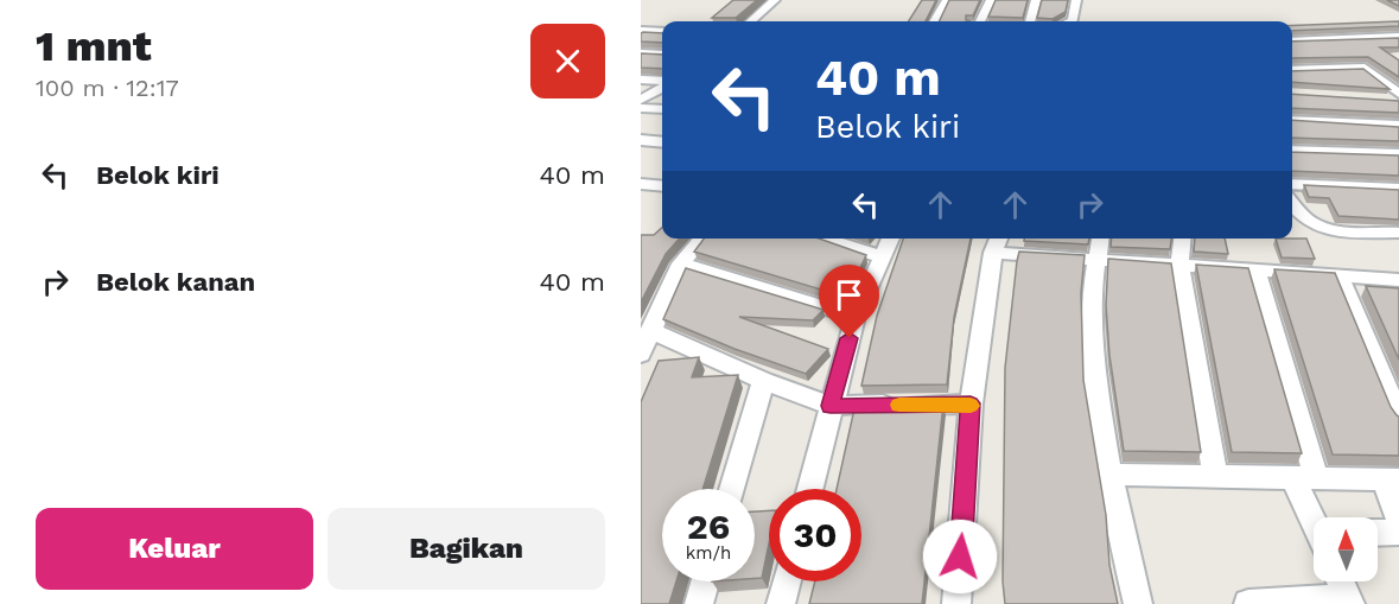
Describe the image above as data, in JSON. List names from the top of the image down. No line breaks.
{"north":"top","page":{"heading":["1 mnt","100 m · 12:17"],"turn":["40 m","Belok kiri"],"list":[{"name":"Belok kiri","value":"40 m"},{"name":"Belok kanan","value":"40 m"}],"speed":"26 km/h","limit":"30","buttons":["Keluar","Bagikan"]}}
